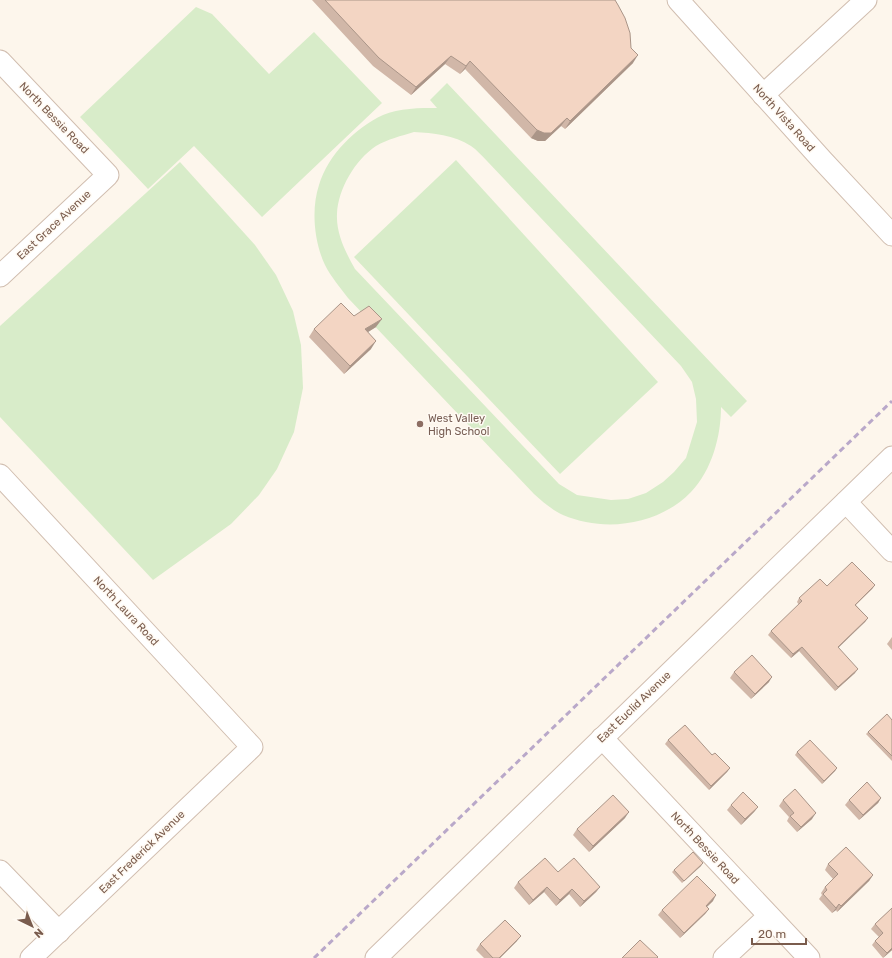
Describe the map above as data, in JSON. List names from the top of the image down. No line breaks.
{"streets":{"street":["North Bessie Road","North Vista Road","East Grace Avenue","North Laura Road","East Euclid Avenue","East Frederick Avenue"]},"crossings":[["North Bessie Road","East Grace Avenue"],["North Bessie Road","East Euclid Avenue"],["North Laura Road","East Frederick Avenue"]],"places":["West Valley High School"],"scale_bar":"20 m","north":"bottom right"}
